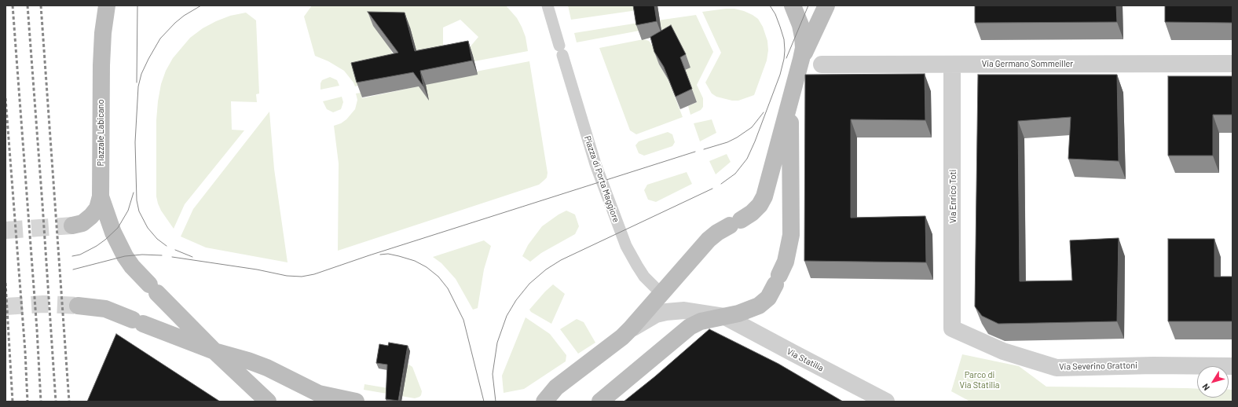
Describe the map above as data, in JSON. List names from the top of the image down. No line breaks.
{"streets":{"main road":["Piazzale Labicano"],"street":["Via Germano Sommeiller","Via Enrico Toti","Via Statilia","Via Severino Grattoni"],"lane":["Piazza di Porta Maggiore"]},"crossings":[["Via Germano Sommeiller","Via Enrico Toti"],["Via Enrico Toti","Via Severino Grattoni"]],"parks":["Parco di Via Statilia"],"north":"bottom left"}
